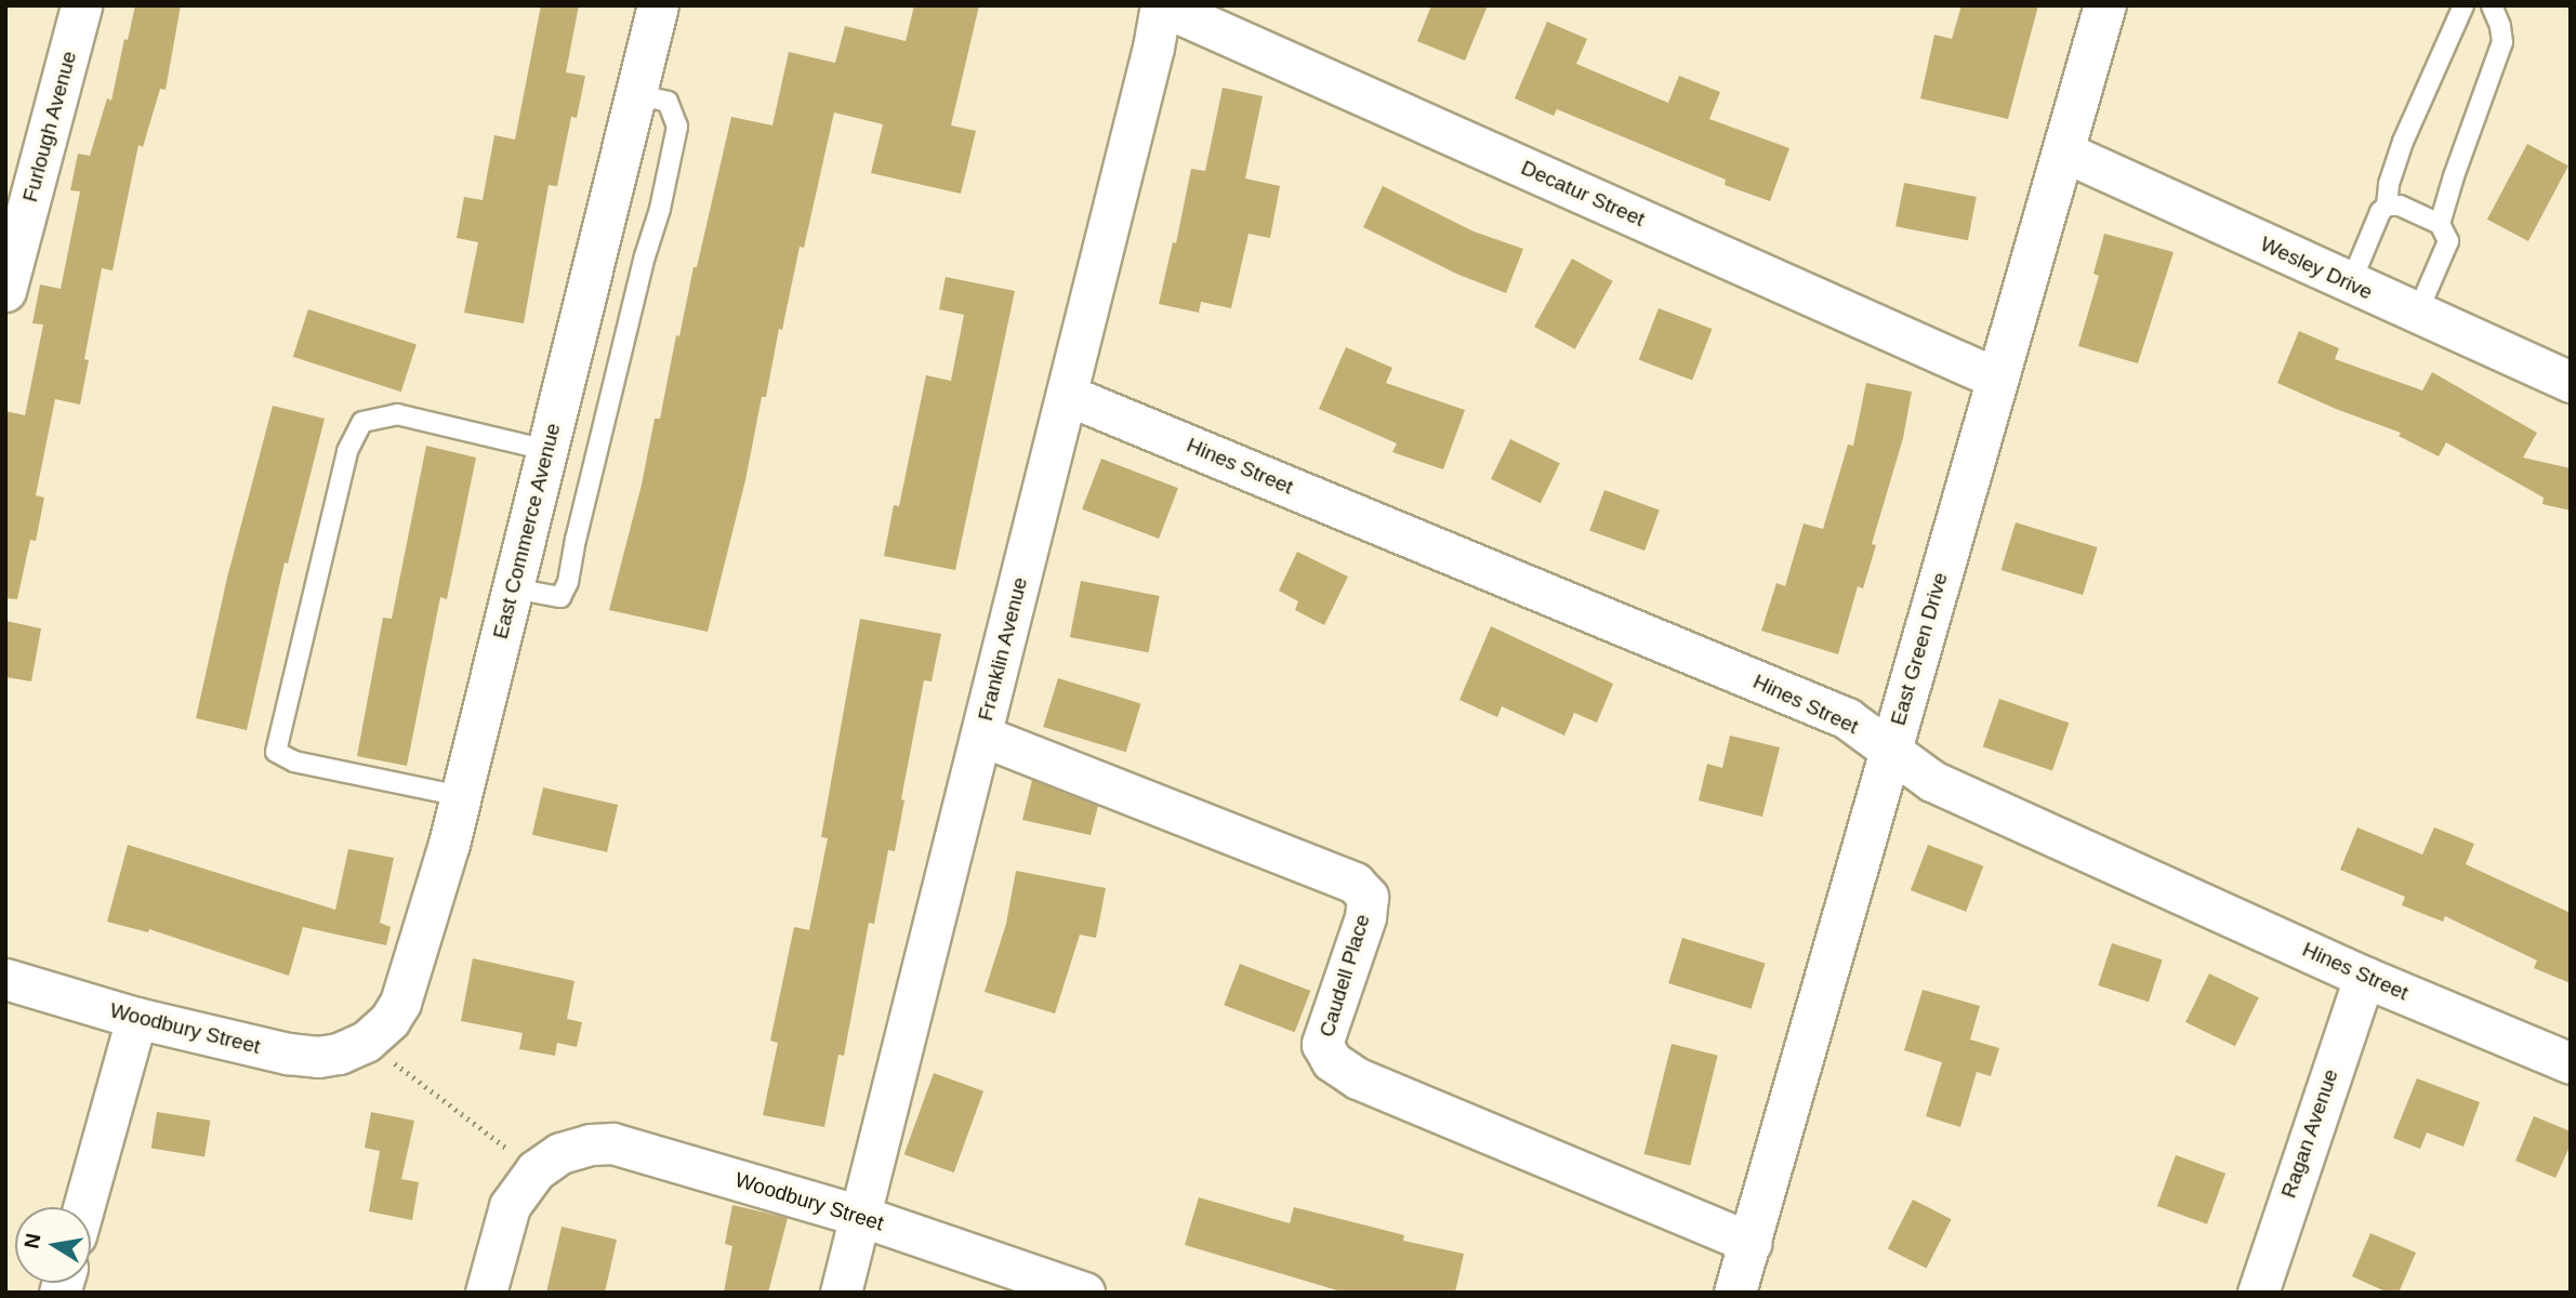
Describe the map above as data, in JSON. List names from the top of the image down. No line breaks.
{"streets":{"main road":["East Green Drive"],"street":["Furlough Avenue","Decatur Street","Wesley Drive","Hines Street","East Commerce Avenue","Franklin Avenue","Caudell Place","Woodbury Street","Ragan Avenue"]},"crossings":[["Decatur Street","East Green Drive"],["Wesley Drive","East Green Drive"],["Hines Street","Franklin Avenue"],["Hines Street","East Green Drive"],["Hines Street","Ragan Avenue"],["East Commerce Avenue","Woodbury Street"],["Franklin Avenue","Caudell Place"],["Franklin Avenue","Woodbury Street"],["East Green Drive","Caudell Place"]],"north":"left"}
